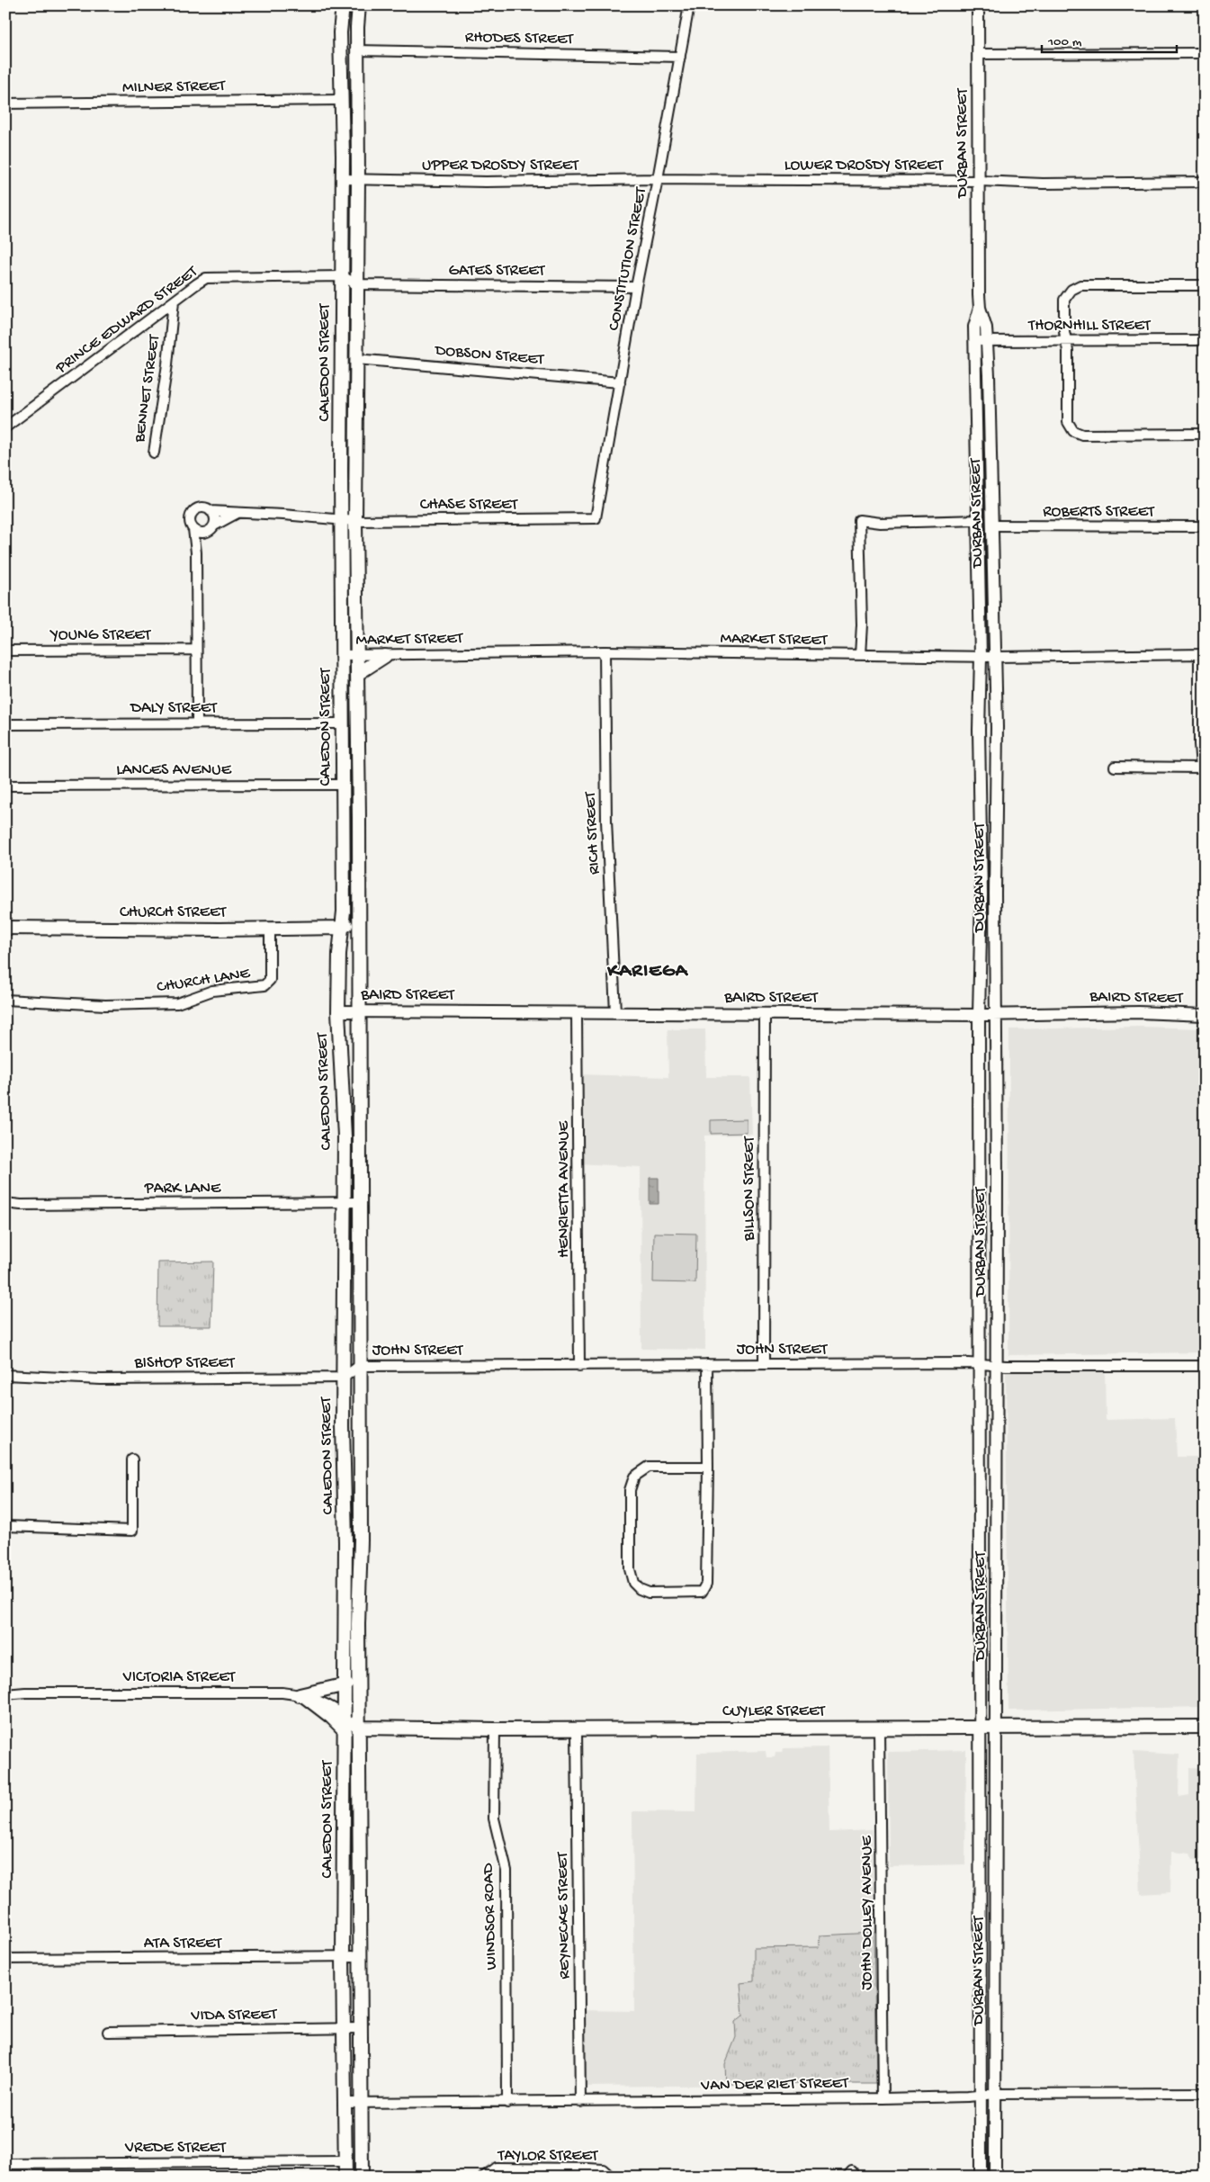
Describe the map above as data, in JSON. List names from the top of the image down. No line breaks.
{"streets":{"main road":["CALEDON STREET","CHURCH STREET","CUYLER STREET"],"street":["RHODES STREET","MILNER STREET","DURBAN STREET","UPPER DROSDY STREET","LOWER DROSDY STREET","CONSTITUTION STREET","GATES STREET","PRINCE EDWARD STREET","THORNHILL STREET","DOBSON STREET","BENNET STREET","CHASE STREET","ROBERTS STREET","YOUNG STREET","MARKET STREET","DALY STREET","LANCES AVENUE","RICH STREET","CHURCH LANE","BAIRD STREET","PARK LANE","BILLSON STREET","HENRIETTA AVENUE","JOHN STREET","BISHOP STREET","VICTORIA STREET","JOHN DOLLEY AVENUE","REYNECKE STREET","WINDSOR ROAD","ATA STREET","VIDA STREET","VAN DER RIET STREET","VREDE STREET","TAYLOR STREET"]},"crossings":[["RHODES STREET","CONSTITUTION STREET"],["RHODES STREET","CALEDON STREET"],["MILNER STREET","CALEDON STREET"],["DURBAN STREET","LOWER DROSDY STREET"],["DURBAN STREET","THORNHILL STREET"],["DURBAN STREET","ROBERTS STREET"],["DURBAN STREET","MARKET STREET"],["DURBAN STREET","BAIRD STREET"],["DURBAN STREET","JOHN STREET"],["DURBAN STREET","CUYLER STREET"],["DURBAN STREET","VAN DER RIET STREET"],["UPPER DROSDY STREET","LOWER DROSDY STREET"],["UPPER DROSDY STREET","CONSTITUTION STREET"],["UPPER DROSDY STREET","CALEDON STREET"],["LOWER DROSDY STREET","CONSTITUTION STREET"],["CONSTITUTION STREET","GATES STREET"],["CONSTITUTION STREET","DOBSON STREET"],["CONSTITUTION STREET","CHASE STREET"],["GATES STREET","CALEDON STREET"],["PRINCE EDWARD STREET","CALEDON STREET"],["PRINCE EDWARD STREET","BENNET STREET"],["DOBSON STREET","CALEDON STREET"],["CALEDON STREET","CHASE STREET"],["CALEDON STREET","MARKET STREET"],["CALEDON STREET","DALY STREET"],["CALEDON STREET","LANCES AVENUE"],["CALEDON STREET","CHURCH STREET"],["CALEDON STREET","BAIRD STREET"],["CALEDON STREET","PARK LANE"],["CALEDON STREET","JOHN STREET"],["CALEDON STREET","BISHOP STREET"],["CALEDON STREET","VICTORIA STREET"],["CALEDON STREET","CUYLER STREET"],["CALEDON STREET","ATA STREET"],["CALEDON STREET","VIDA STREET"],["CALEDON STREET","VAN DER RIET STREET"],["CALEDON STREET","VREDE STREET"],["MARKET STREET","RICH STREET"],["RICH STREET","BAIRD STREET"],["CHURCH STREET","CHURCH LANE"],["BAIRD STREET","BILLSON STREET"],["BAIRD STREET","HENRIETTA AVENUE"],["BILLSON STREET","JOHN STREET"],["HENRIETTA AVENUE","JOHN STREET"],["CUYLER STREET","JOHN DOLLEY AVENUE"],["CUYLER STREET","REYNECKE STREET"],["CUYLER STREET","WINDSOR ROAD"],["JOHN DOLLEY AVENUE","VAN DER RIET STREET"],["REYNECKE STREET","VAN DER RIET STREET"],["WINDSOR ROAD","VAN DER RIET STREET"]],"districts":["KARIEGA"],"scale_bar":"100 m"}
